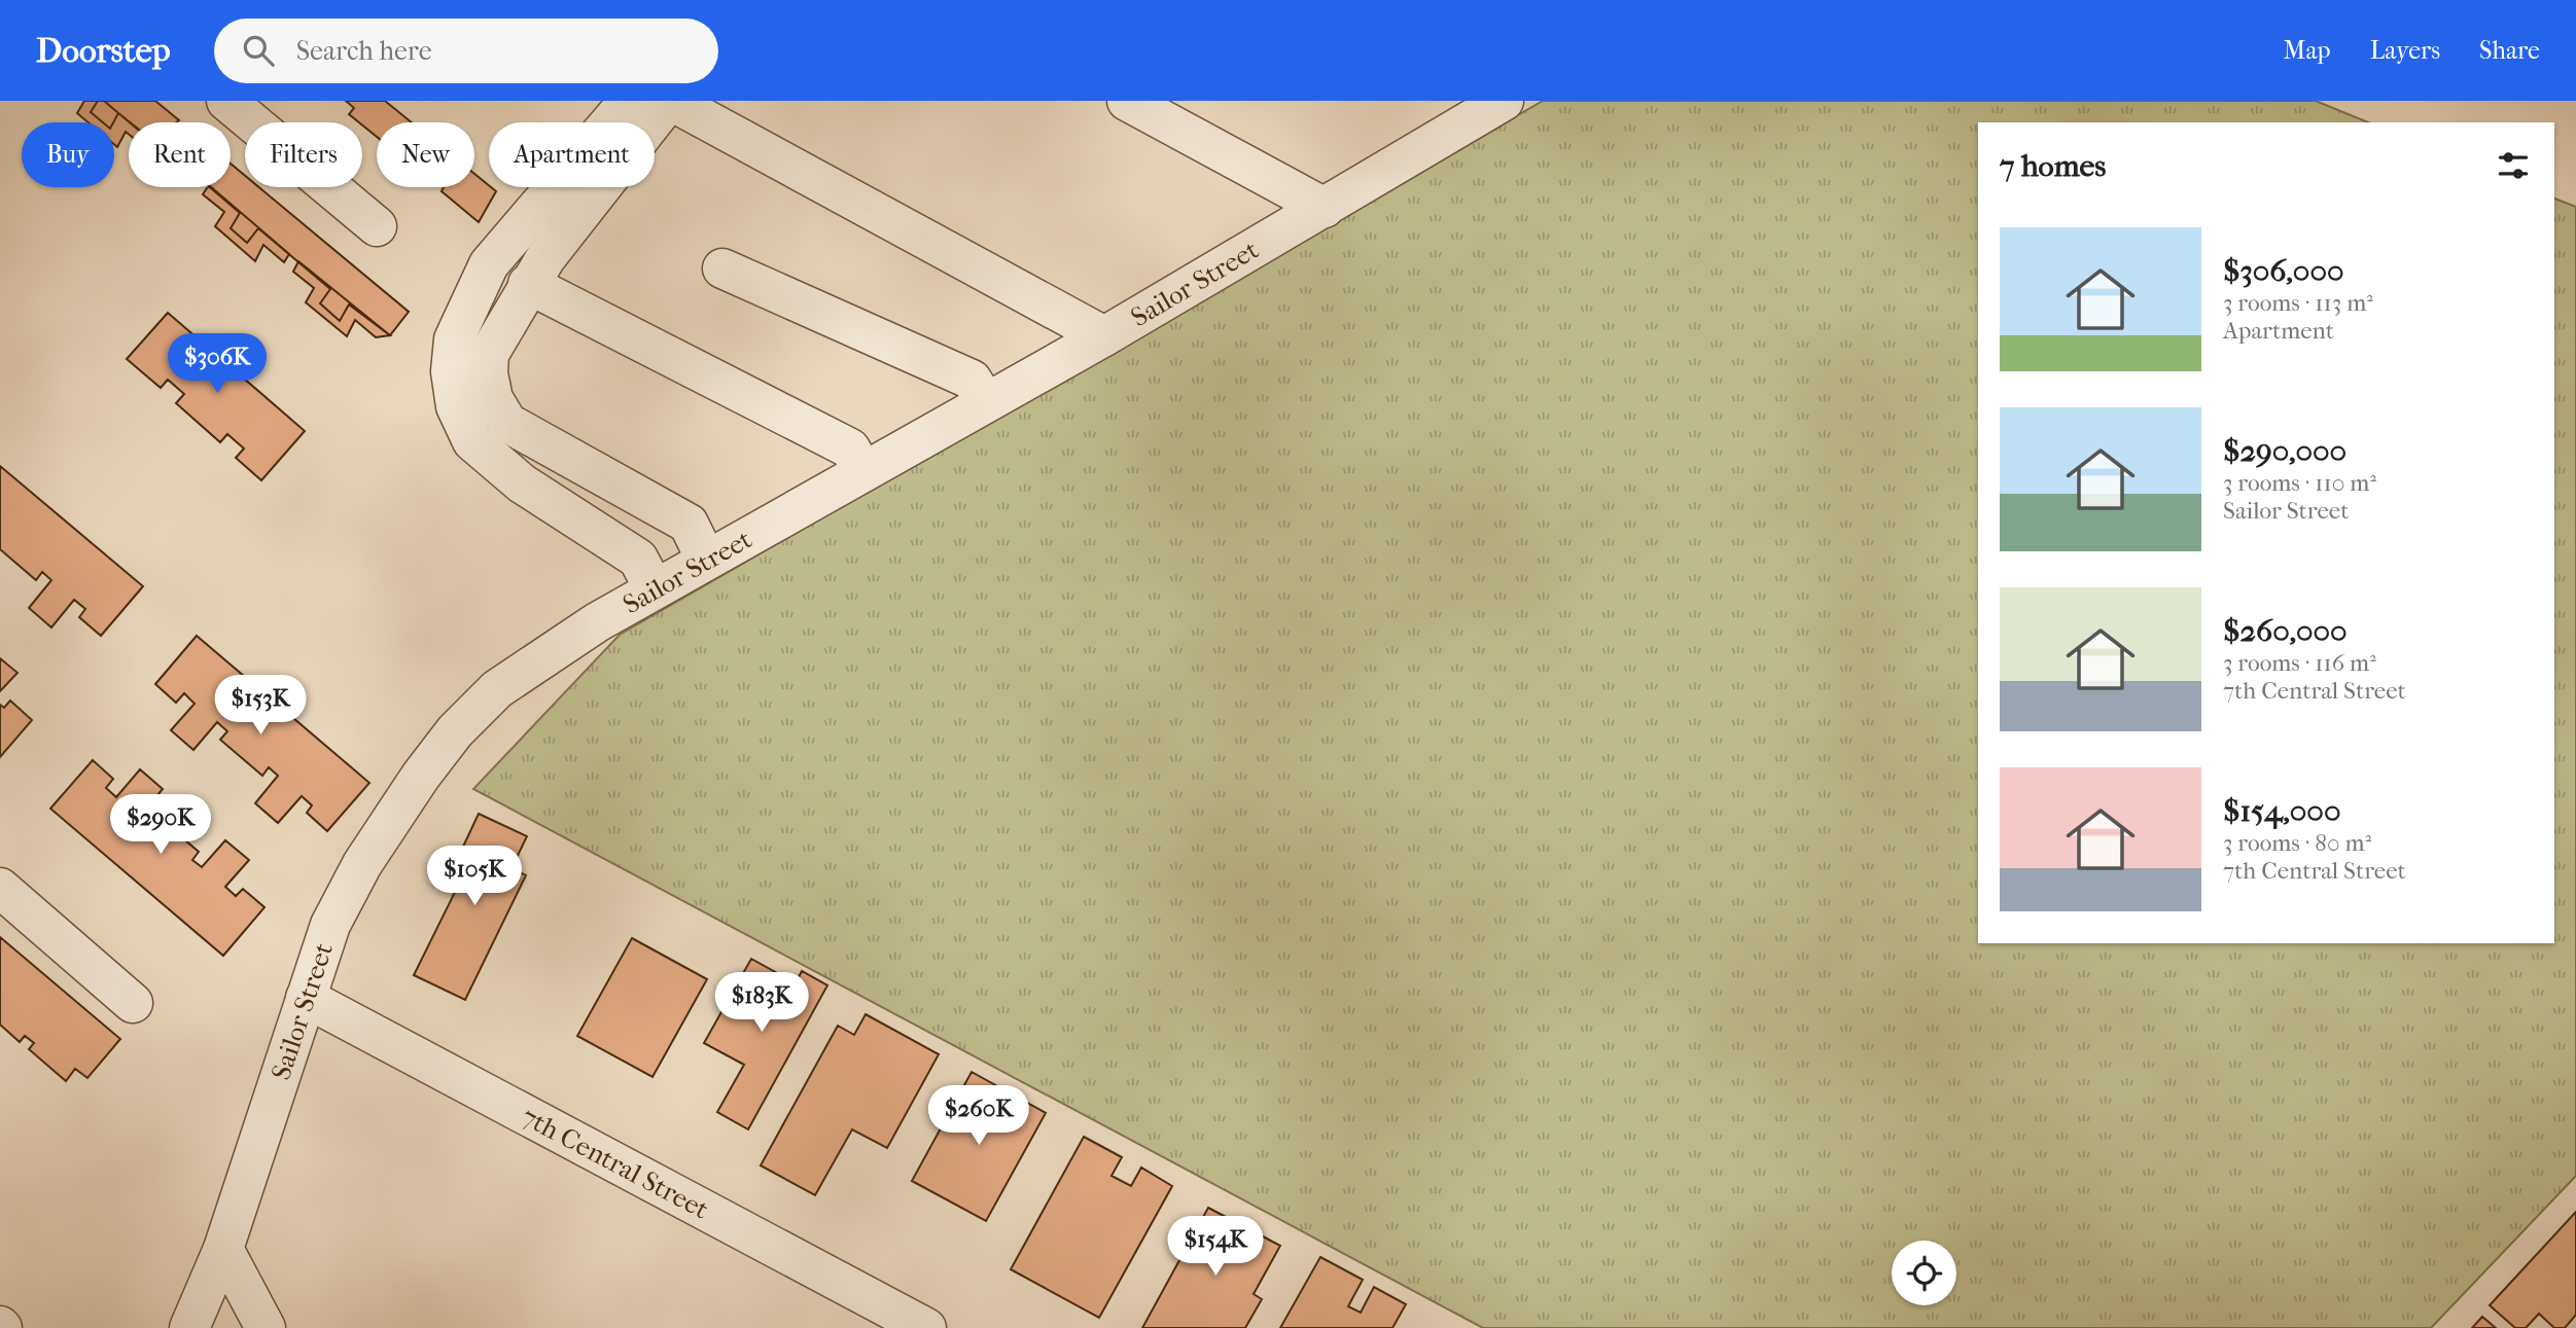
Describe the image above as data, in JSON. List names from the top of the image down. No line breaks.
{"streets":{"street":["Sailor Street","7th Central Street"]},"crossings":[["Sailor Street","7th Central Street"]],"page":{"header":"Doorstep","search":"Search here","nav":["Map","Layers","Share"],"chip":["Buy","Rent","Filters","New","Apartment"],"heading":"7 homes","list":[{"name":"$306,000","note":"3 rooms · 113 m² · Apartment"},{"name":"$290,000","note":"3 rooms · 110 m² · Sailor Street"},{"name":"$260,000","note":"3 rooms · 116 m² · 7th Central Street"},{"name":"$154,000","note":"3 rooms · 80 m² · 7th Central Street"}],"price":["$306K","$153K","$290K","$105K","$183K","$260K","$154K"]}}
